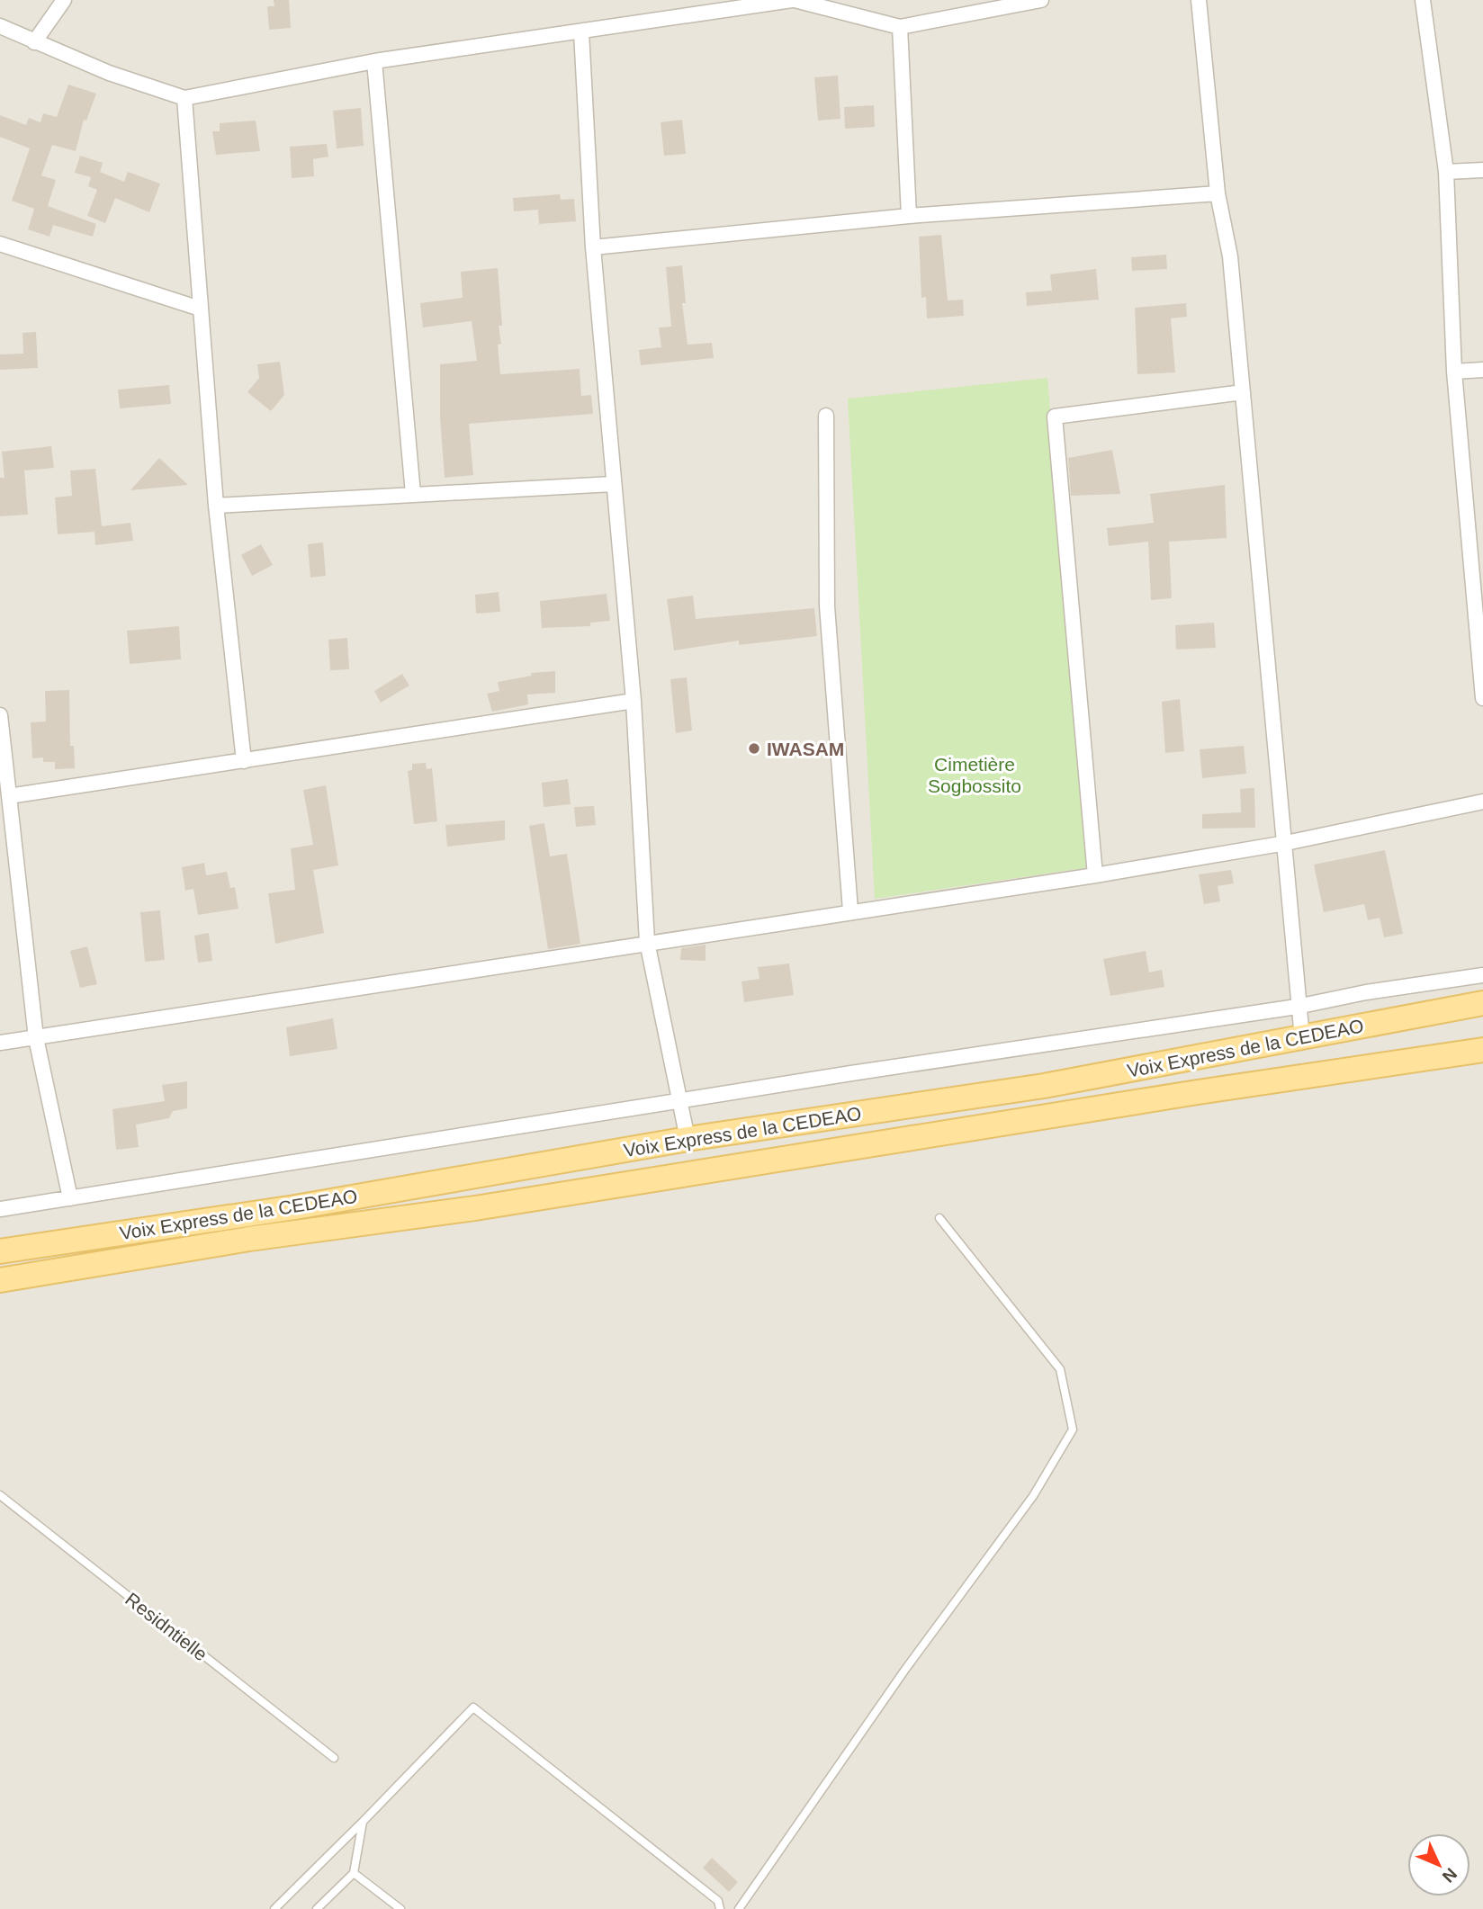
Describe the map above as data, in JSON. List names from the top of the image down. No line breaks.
{"streets":{"main road":["Voix Express de la CEDEAO"],"lane":["Residntielle"]},"parks":["Cimetière Sogbossito"],"places":["IWASAM"],"north":"bottom right"}
